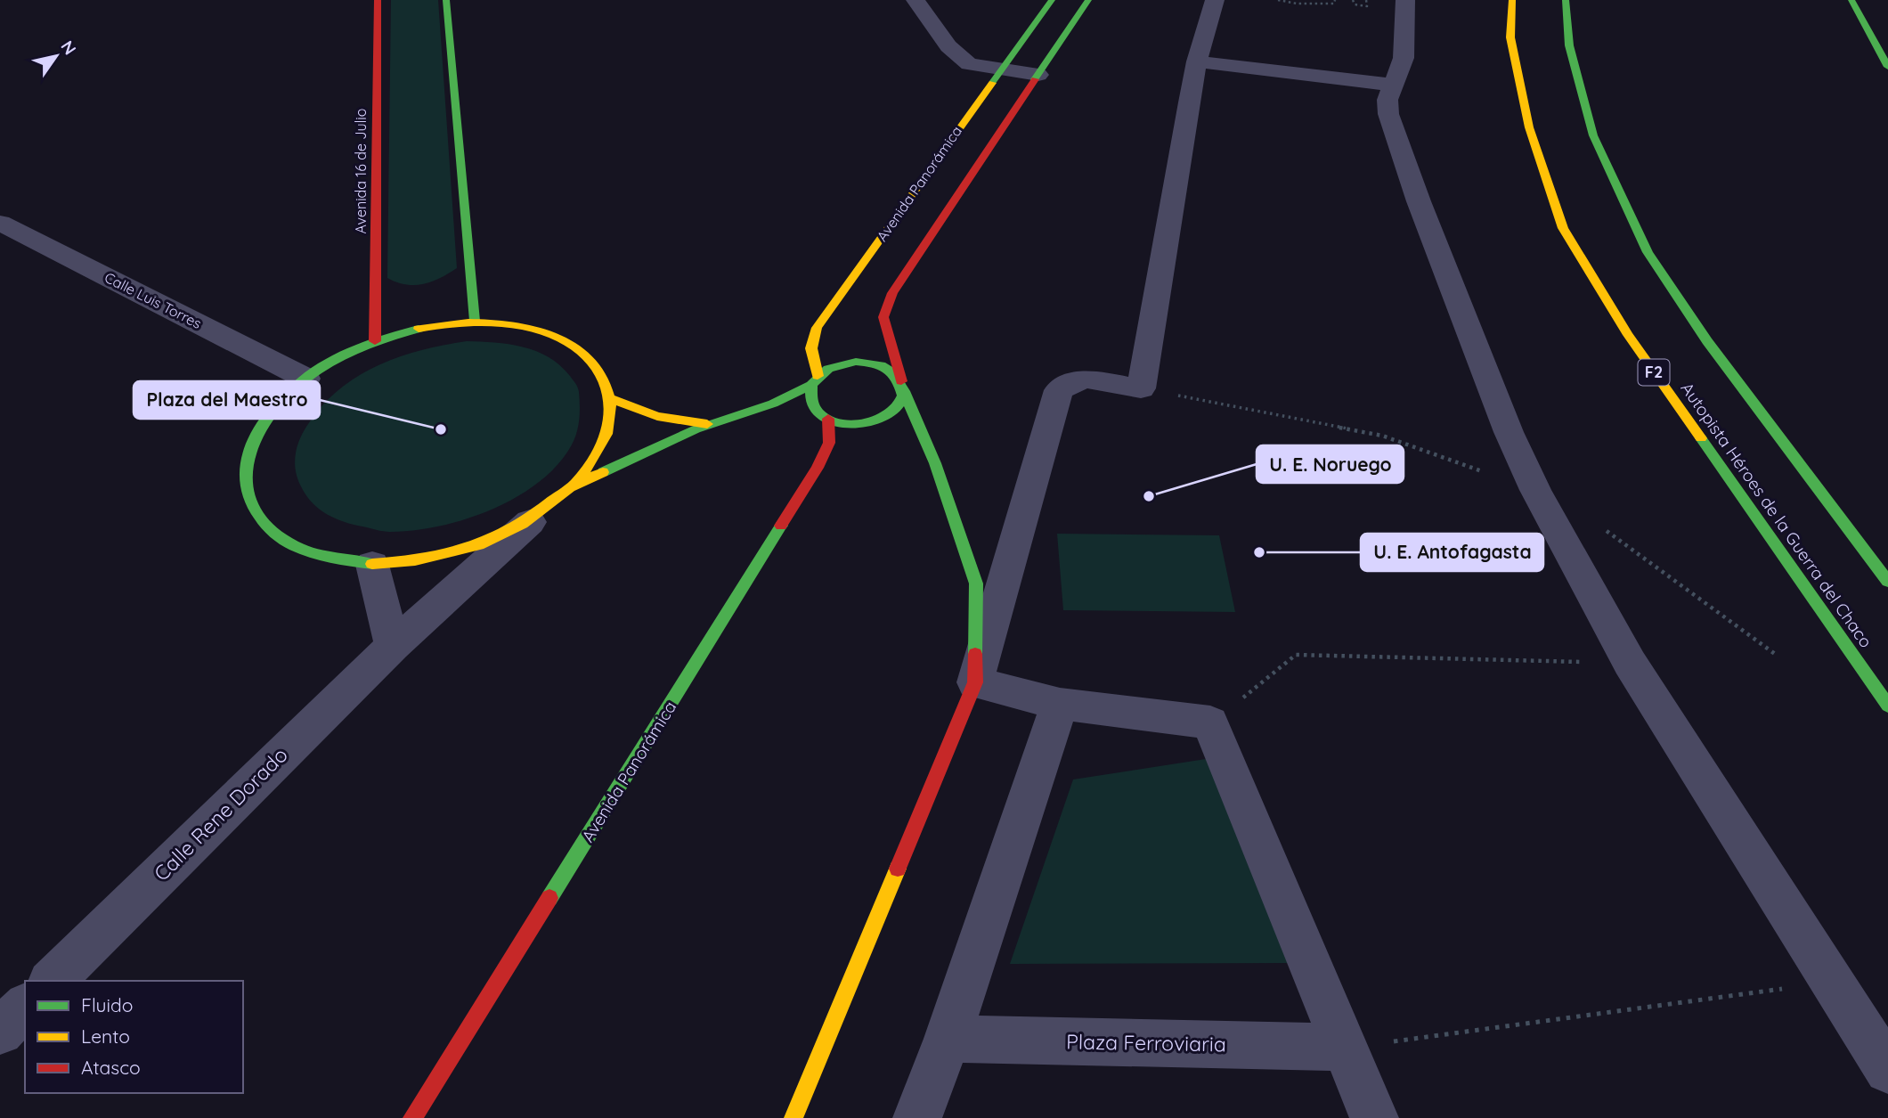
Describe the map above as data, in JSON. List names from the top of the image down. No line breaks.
{"streets":{"main road":["Avenida 16 de Julio","Avenida Panorámica","F2","Autopista Héroes de la Guerra del Chaco"],"street":["Calle Luis Torres","Calle Rene Dorado","Plaza Ferroviaria"]},"places":["Plaza del Maestro","U. E. Noruego","U. E. Antofagasta"],"legend":["Fluido","Lento","Atasco"],"north":"top right"}
